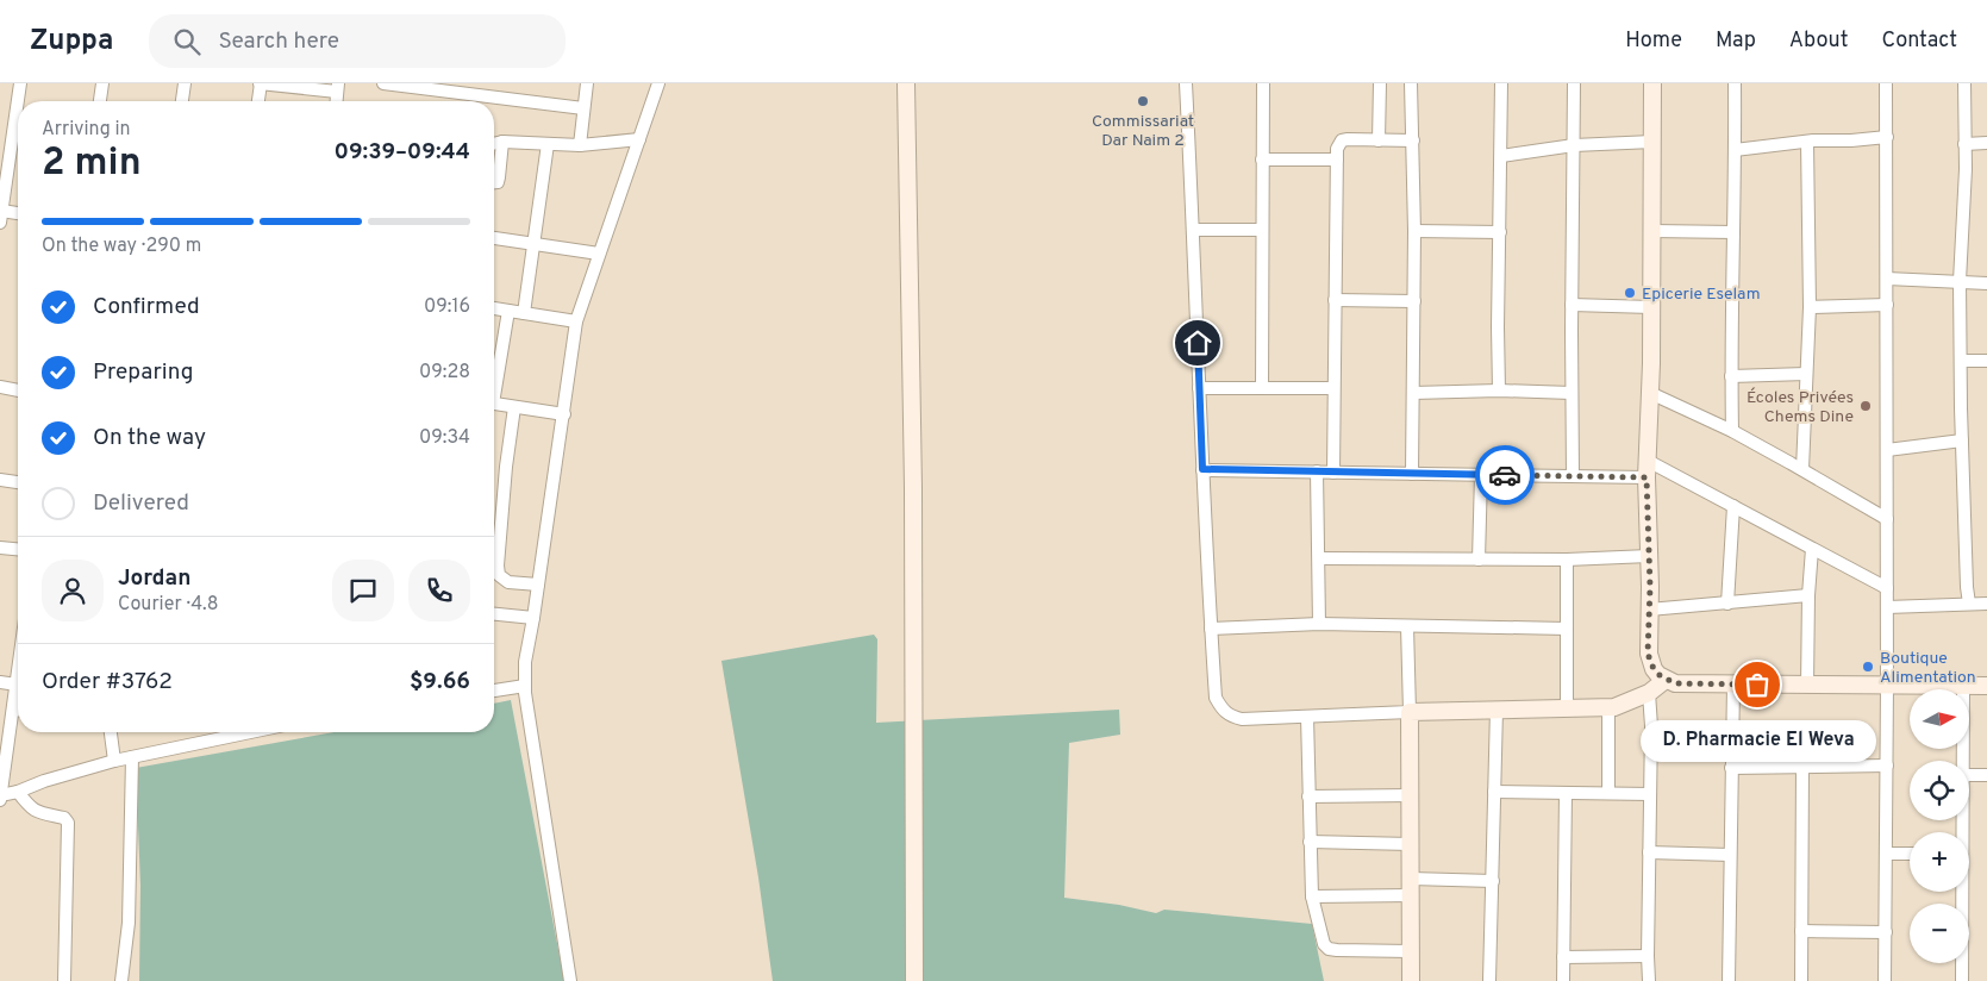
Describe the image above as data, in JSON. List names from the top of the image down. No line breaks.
{"places":["Commissariat Dar Naim 2","Epicerie Eselam","Écoles Privées Chems Dine","Boutique Alimentation","D. Pharmacie El Weva"],"north":"right","page":{"header":"Zuppa","search":"Search here","nav":["Home","Map","About","Contact"],"heading":["2 min","Arriving in","09:39–09:44"],"panel":["Jordan","Courier · 4.8","Order #3762","$9.66"],"bar":"On the way · 290 m","list":[["Confirmed","09:16"],["Preparing","09:28"],["On the way","09:34"],"Delivered"],"map_buttons":["+","−"],"bubble":"D. Pharmacie El Weva"}}
